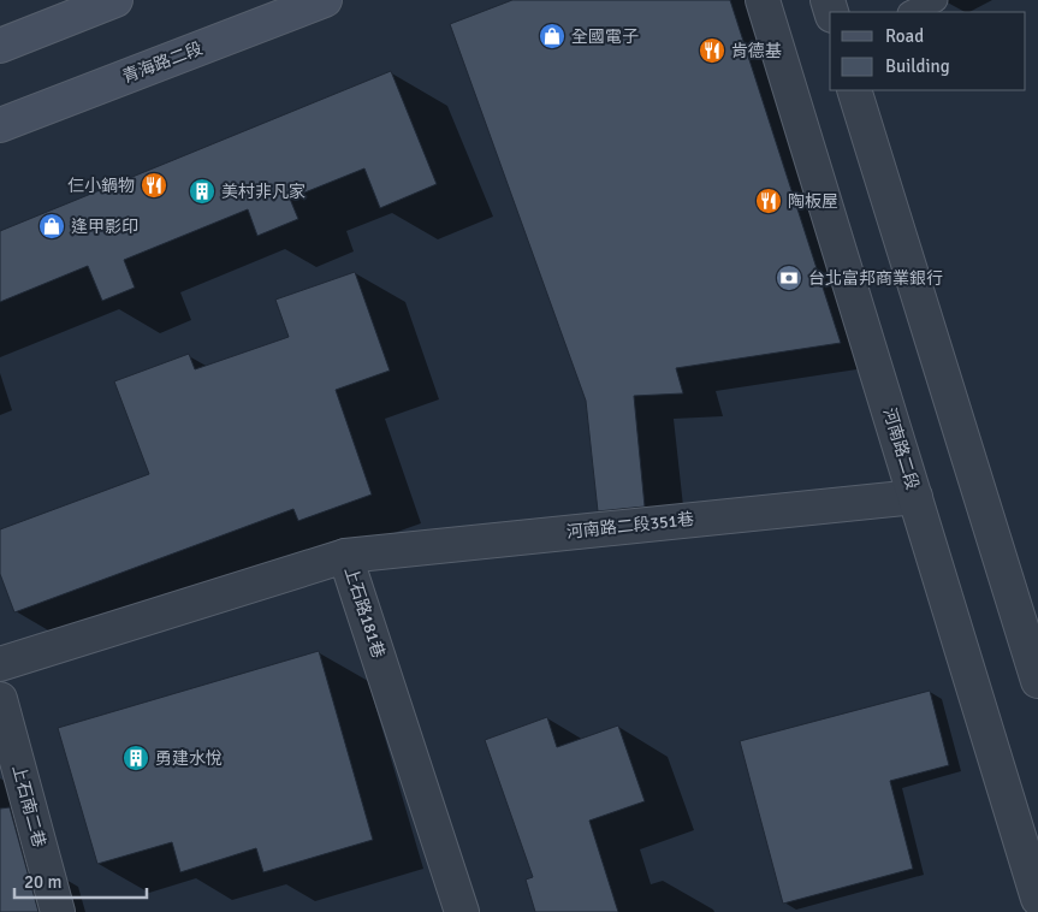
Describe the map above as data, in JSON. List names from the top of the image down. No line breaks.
{"streets":{"main road":["青海路二段"],"street":["河南路二段","河南路二段351巷","上石路181巷","上石南二巷"]},"crossings":[["河南路二段","河南路二段351巷"],["河南路二段351巷","上石路181巷"]],"places":{"shop":["全國電子","逢甲影印"],"restaurant":["肯德基","仨小鍋物","陶板屋"],"building":["美村非凡家","勇建水悅"],"bank":["台北富邦商業銀行"]},"legend":["Road","Building"],"scale_bar":"20 m"}
